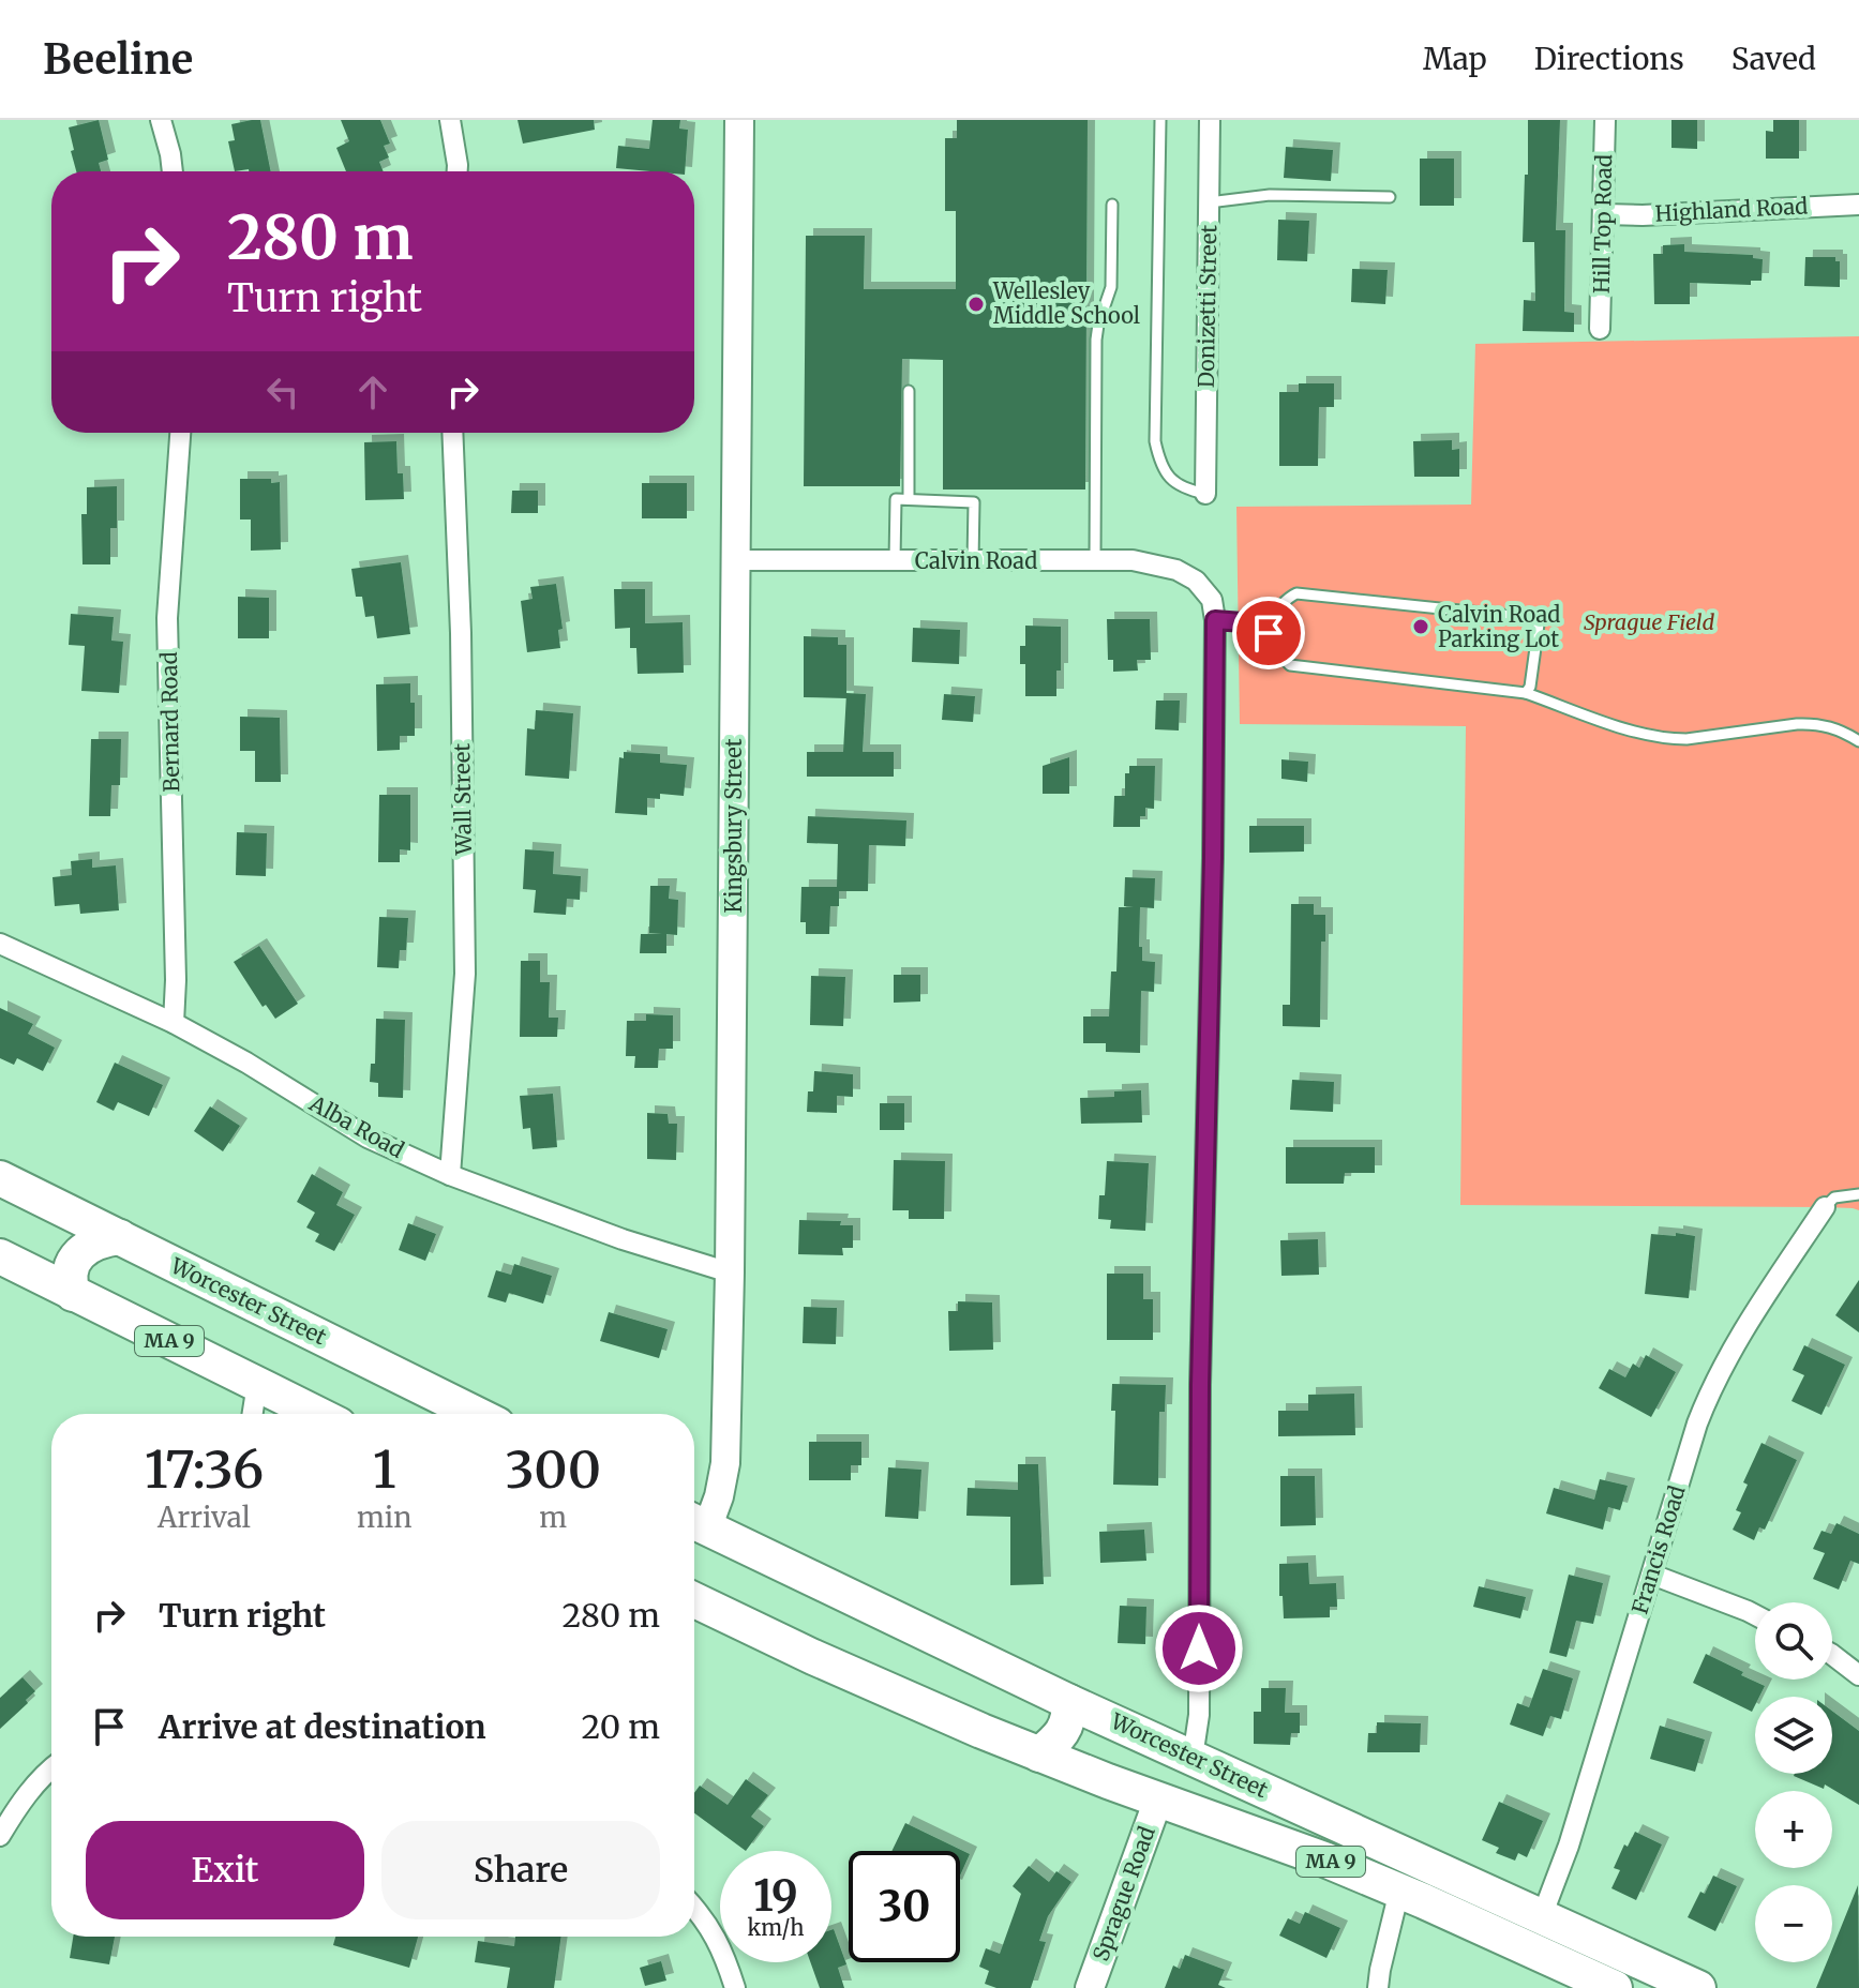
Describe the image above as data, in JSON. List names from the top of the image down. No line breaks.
{"streets":{"highway":["Worcester Street","MA 9"],"main road":["Kingsbury Street","Sprague Road"],"street":["Highland Road","Hill Top Road","Donizetti Street","Calvin Road","Bernard Road","Wall Street","Alba Road","Francis Road"]},"crossings":[["Highland Road","Hill Top Road"],["Calvin Road","Kingsbury Street"],["Bernard Road","Alba Road"],["Wall Street","Alba Road"],["Kingsbury Street","Alba Road"],["Kingsbury Street","Worcester Street"],["Worcester Street","Francis Road"],["Worcester Street","Sprague Road"]],"parks":["Sprague Field"],"places":["Wellesley Middle School","Calvin Road Parking Lot"],"page":{"header":"Beeline","nav":["Map","Directions","Saved"],"turn":["280 m","Turn right"],"eta":["17:36","Arrival","1","min","300","m"],"list":[{"name":"Turn right","value":"280 m"},{"name":"Arrive at destination","value":"20 m"}],"map_buttons":["+","−"],"buttons":["Exit","Share"],"speed":"19 km/h","limit":"30"}}
